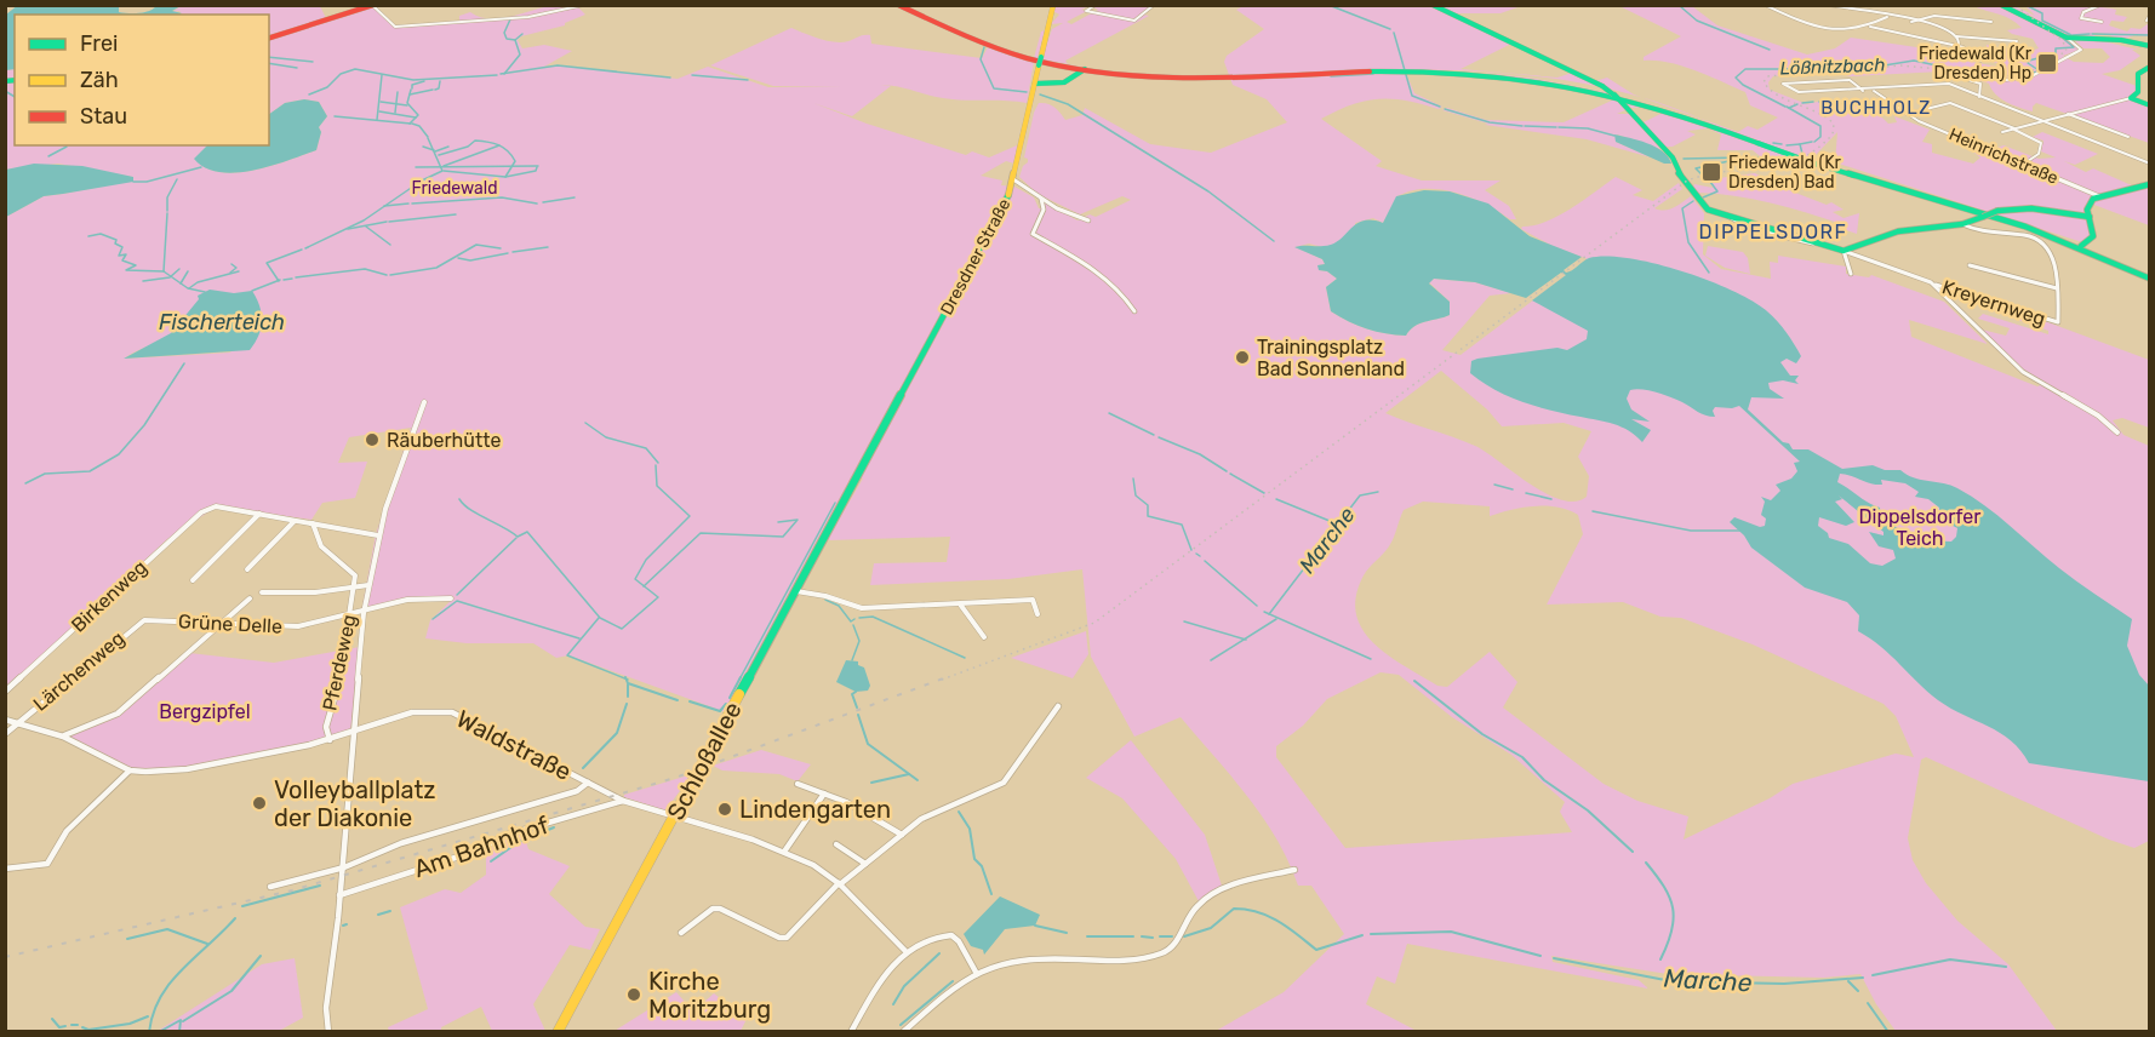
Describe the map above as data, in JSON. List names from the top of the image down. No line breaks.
{"streets":{"main road":["Dresdner Straße","Schloßallee"],"street":["Heinrichstraße","Kreyernweg","Birkenweg","Grüne Delle","Pferdeweg","Lärchenweg","Waldstraße","Am Bahnhof"]},"crossings":[["Dresdner Straße","Schloßallee"],["Grüne Delle","Pferdeweg"],["Grüne Delle","Lärchenweg"],["Pferdeweg","Waldstraße"],["Waldstraße","Schloßallee"],["Waldstraße","Am Bahnhof"]],"districts":["BUCHHOLZ","DIPPELSDORF"],"water":["Lößnitzbach","Fischerteich","Marche"],"parks":["Friedewald","Dippelsdorfer Teich","Bergzipfel"],"places":{"transit":["Friedewald (Kr Dresden) Hp","Friedewald (Kr Dresden) Bad"],"other":["Trainingsplatz Bad Sonnenland","Räuberhütte","Volleyballplatz der Diakonie","Lindengarten","Kirche Moritzburg"]},"legend":["Frei","Zäh","Stau"]}
